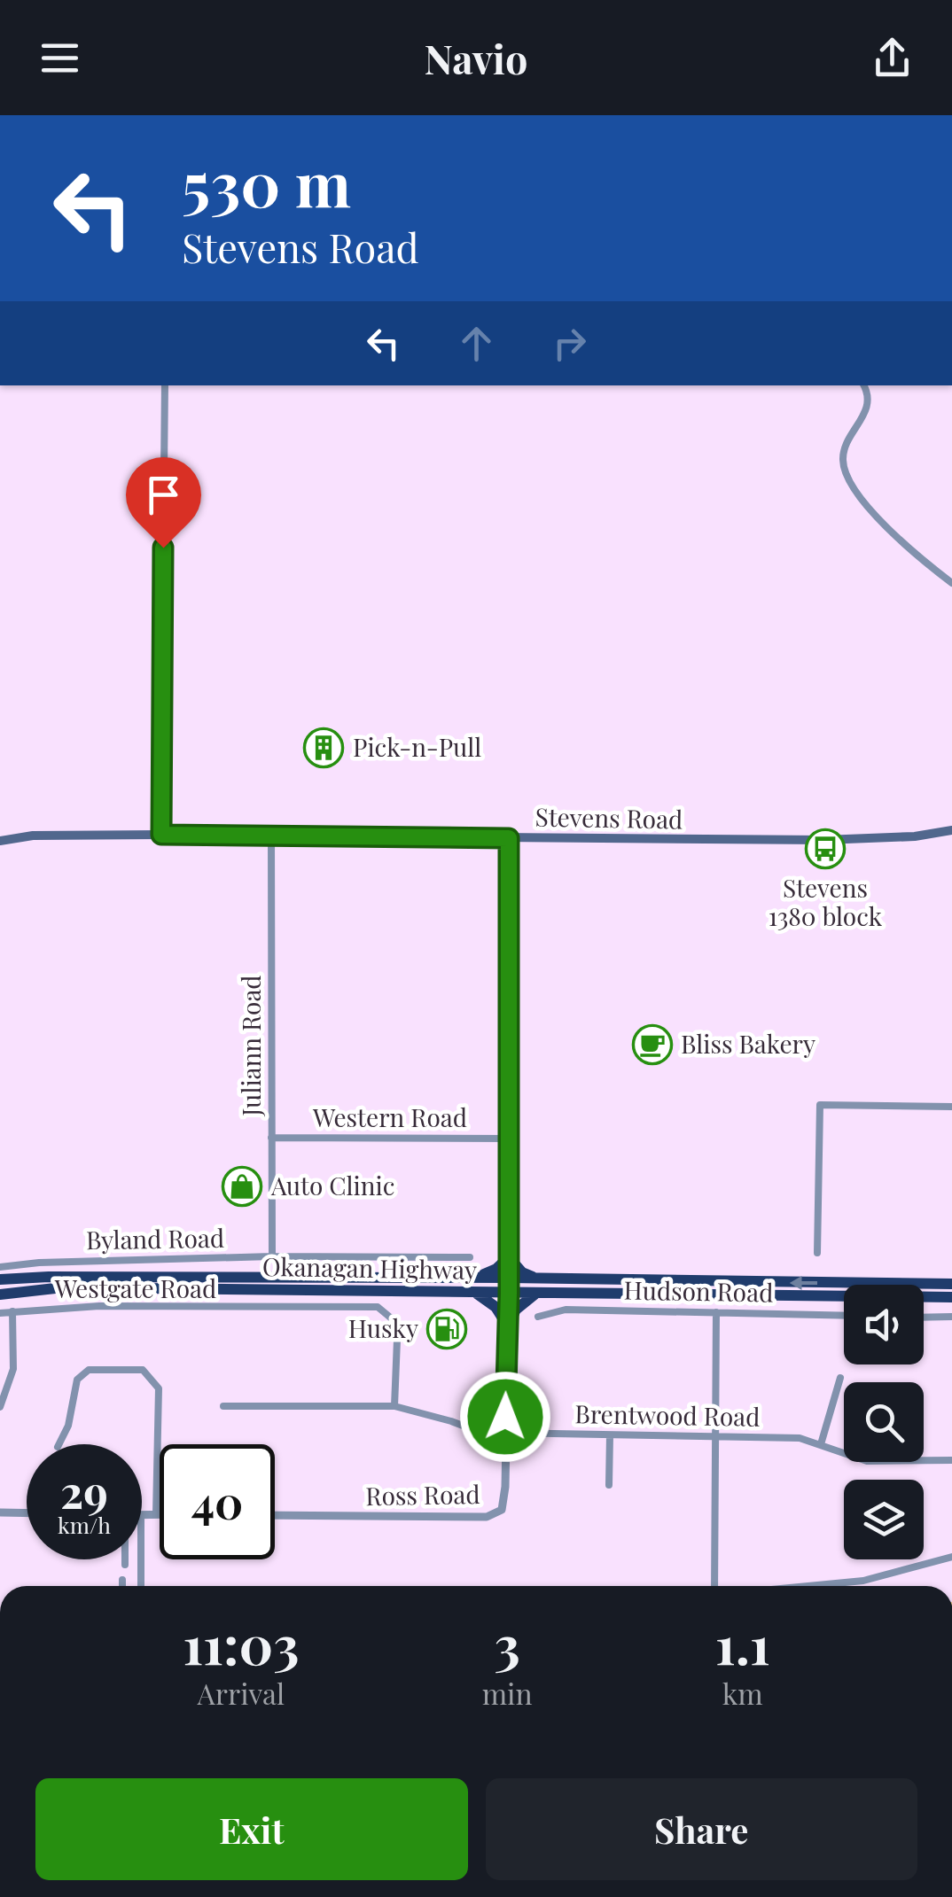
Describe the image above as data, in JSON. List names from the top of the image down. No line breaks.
{"streets":{"highway":["Okanagan Highway"],"main road":["Stevens Road"],"street":["Juliann Road","Western Road","Byland Road","Westgate Road","Hudson Road","Brentwood Road","Ross Road"]},"crossings":[["Stevens Road","Juliann Road"],["Stevens Road","Ross Road"],["Juliann Road","Western Road"],["Juliann Road","Byland Road"],["Western Road","Ross Road"],["Okanagan Highway","Ross Road"],["Westgate Road","Brentwood Road"],["Brentwood Road","Ross Road"]],"places":{"building":["Pick-n-Pull"],"bus stop":["Stevens 1380 block"],"cafe":["Bliss Bakery"],"shop":["Auto Clinic"],"fuel station":["Husky"]},"page":{"header":"Navio","turn":["530 m","Stevens Road"],"speed":"29 km/h","limit":"40","eta":["11:03","Arrival","3","min","1.1","km"],"buttons":["Exit","Share"]}}
